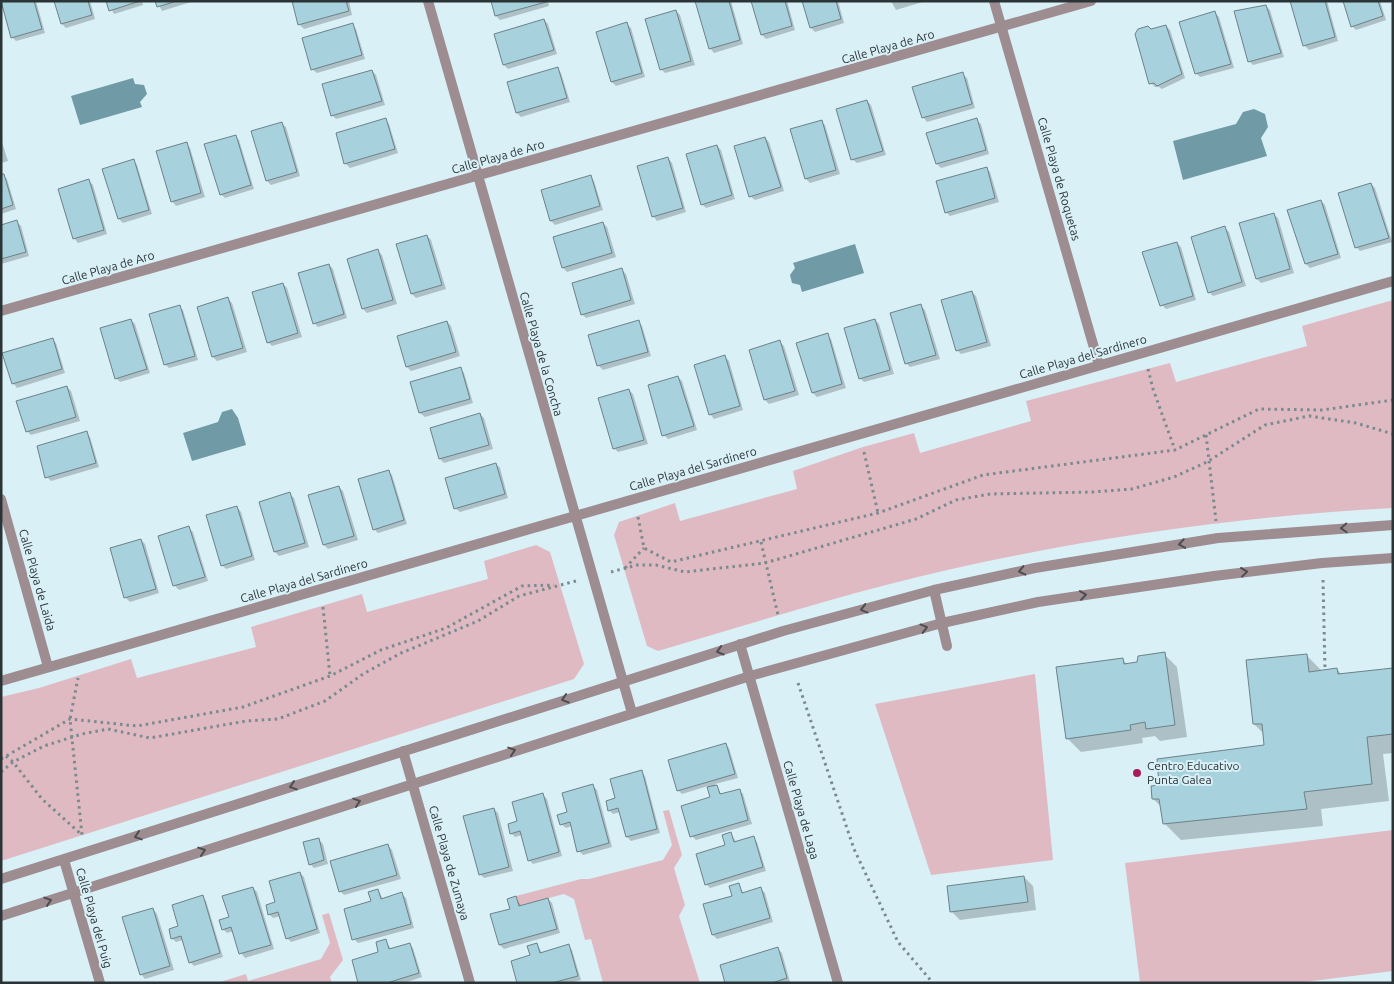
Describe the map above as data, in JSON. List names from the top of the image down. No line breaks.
{"streets":{"street":["Calle Playa de Aro","Calle Playa de Roquetas","Calle Playa de la Concha","Calle Playa del Sardinero","Calle Playa de Laida","Calle Playa de Laga","Calle Playa de Zumaya","Calle Playa del Puig"]},"crossings":[["Calle Playa de Aro","Calle Playa de Roquetas"],["Calle Playa de Aro","Calle Playa de la Concha"],["Calle Playa de Roquetas","Calle Playa del Sardinero"],["Calle Playa de la Concha","Calle Playa del Sardinero"],["Calle Playa del Sardinero","Calle Playa de Laida"]],"places":["Centro Educativo Punta Galea"]}
